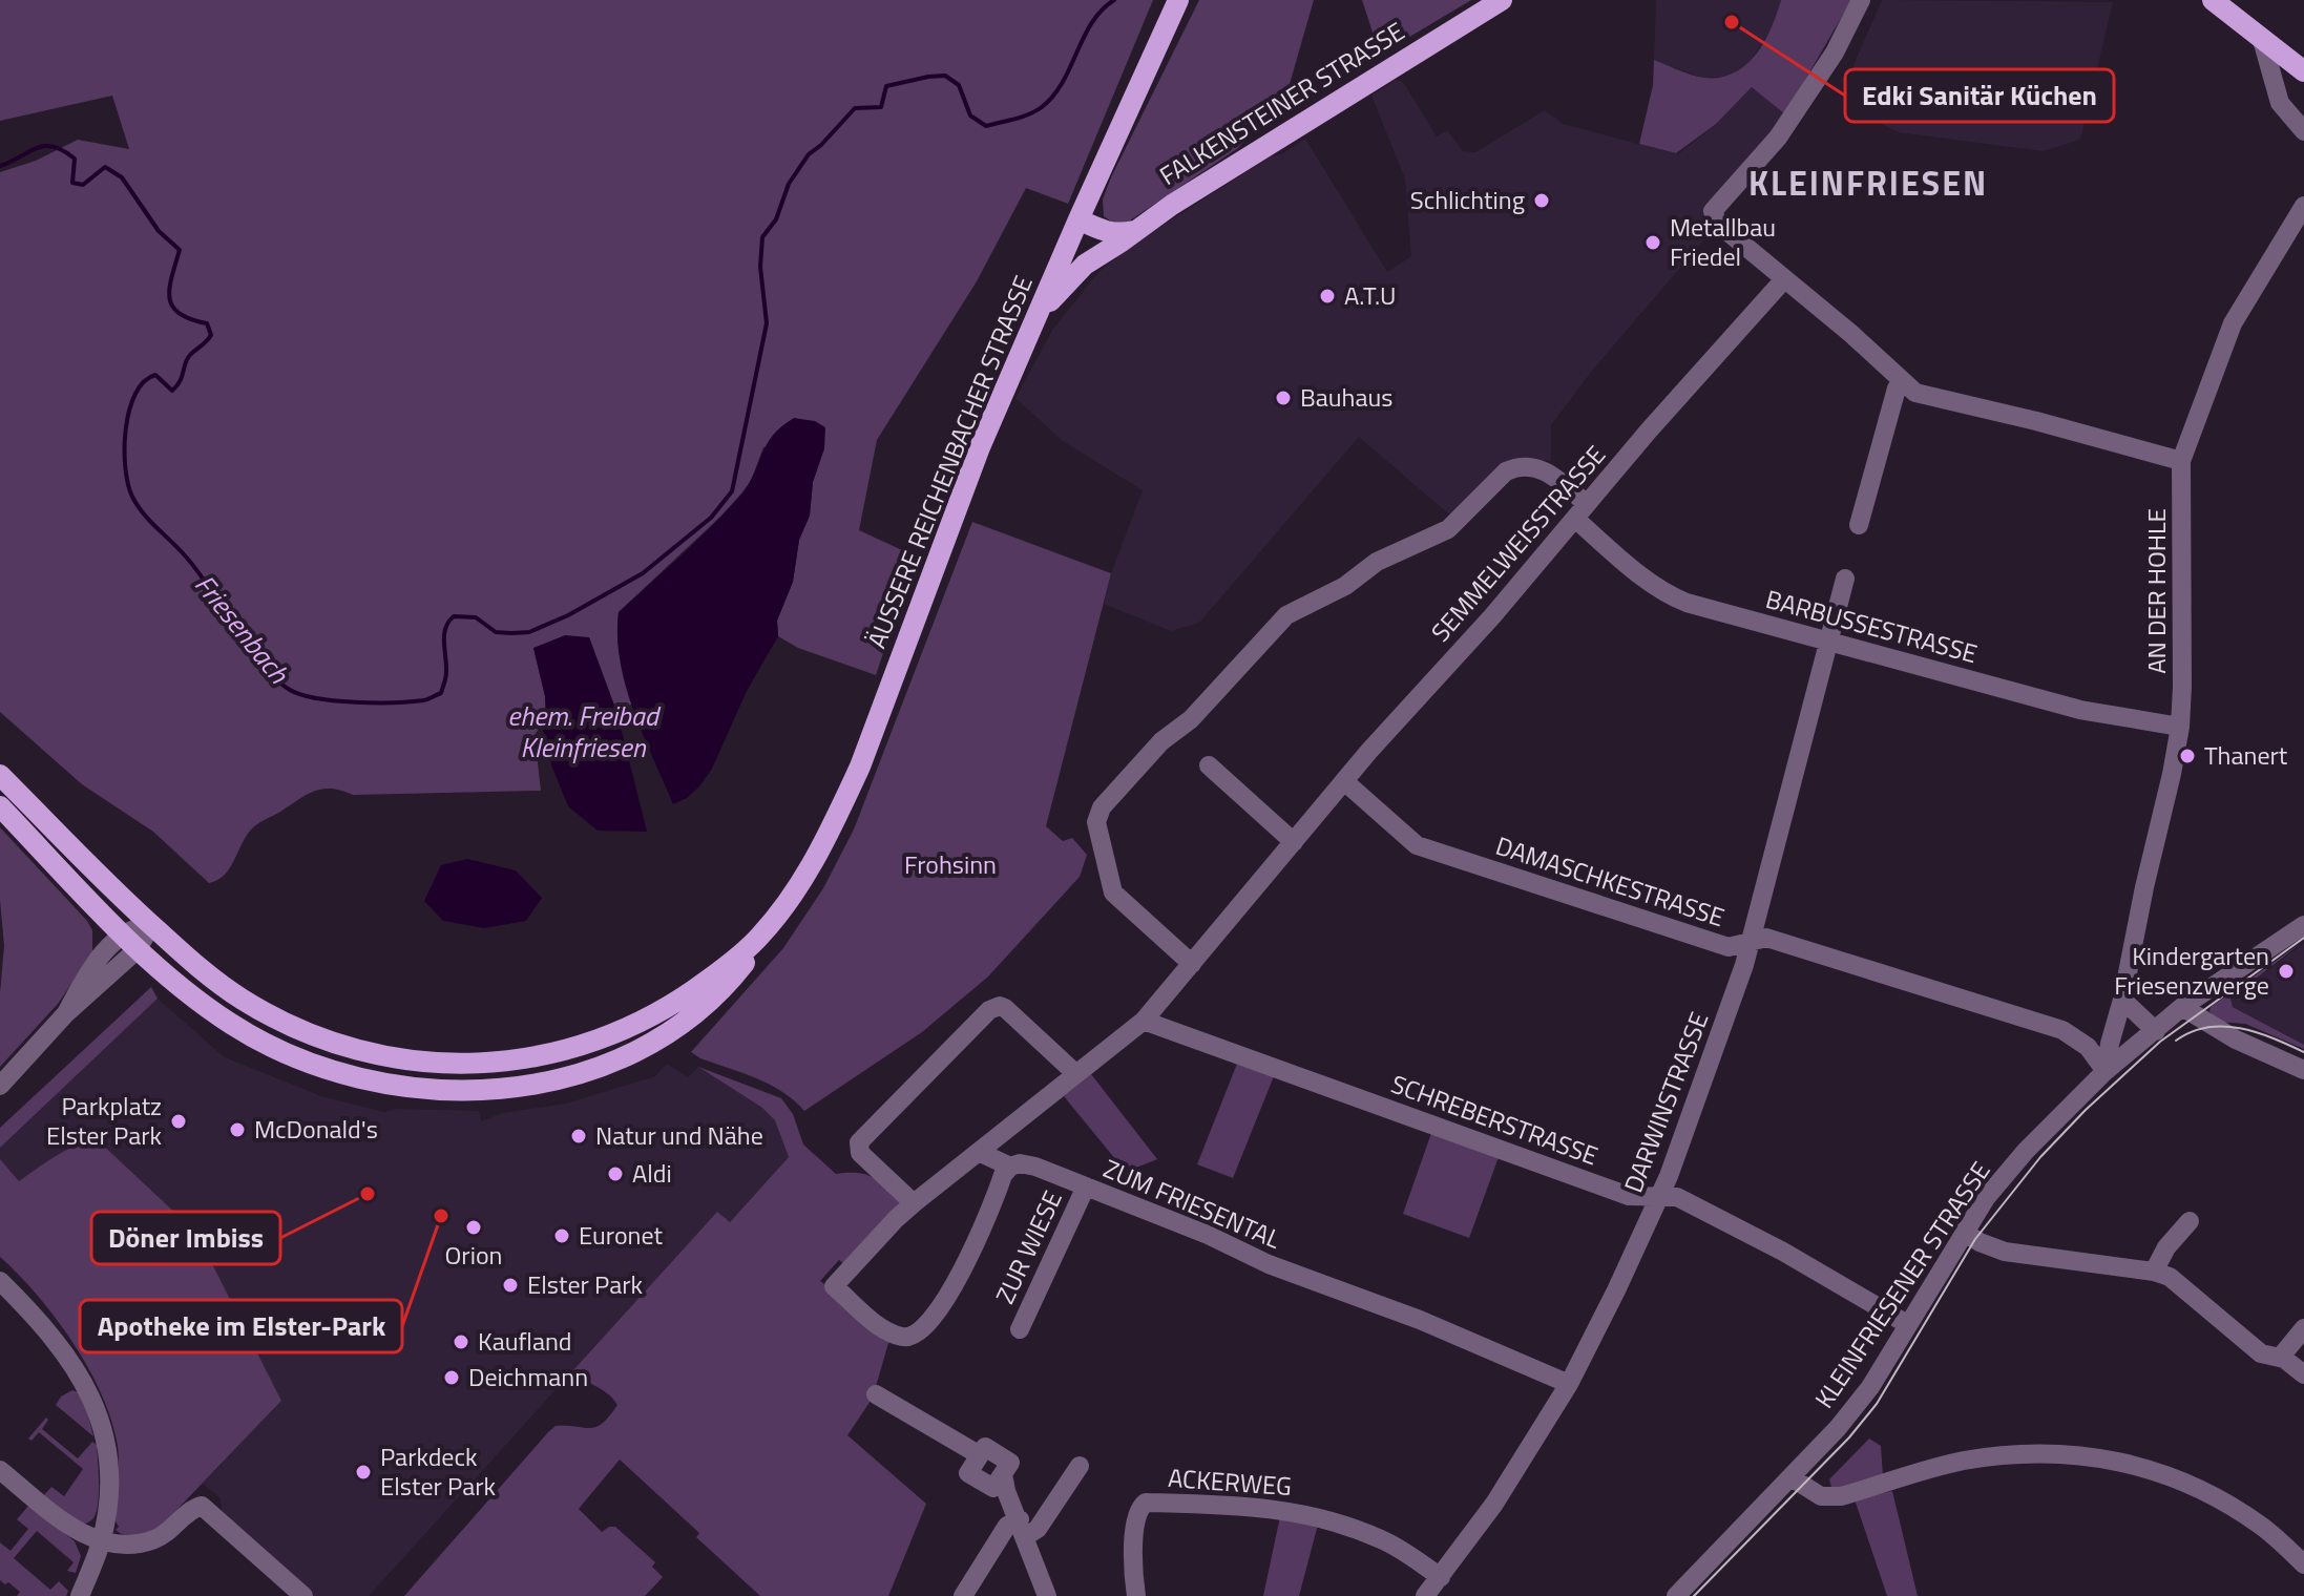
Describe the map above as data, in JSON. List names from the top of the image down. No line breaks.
{"streets":{"main road":["FALKENSTEINER STRASSE","ÄUSSERE REICHENBACHER STRASSE"],"street":["SEMMELWEISSTRASSE","AN DER HOHLE","BARBUSSESTRASSE","DAMASCHKESTRASSE","DARWINSTRASSE","SCHREBERSTRASSE","ZUM FRIESENTAL","ZUR WIESE","KLEINFRIESENER STRASSE","ACKERWEG"]},"crossings":[["FALKENSTEINER STRASSE","ÄUSSERE REICHENBACHER STRASSE"],["SEMMELWEISSTRASSE","BARBUSSESTRASSE"],["SEMMELWEISSTRASSE","DAMASCHKESTRASSE"],["SEMMELWEISSTRASSE","SCHREBERSTRASSE"],["SEMMELWEISSTRASSE","ZUM FRIESENTAL"],["AN DER HOHLE","BARBUSSESTRASSE"],["AN DER HOHLE","DAMASCHKESTRASSE"],["AN DER HOHLE","KLEINFRIESENER STRASSE"],["BARBUSSESTRASSE","DARWINSTRASSE"],["DAMASCHKESTRASSE","DARWINSTRASSE"],["DAMASCHKESTRASSE","KLEINFRIESENER STRASSE"],["DARWINSTRASSE","SCHREBERSTRASSE"],["DARWINSTRASSE","ZUM FRIESENTAL"],["DARWINSTRASSE","ACKERWEG"],["SCHREBERSTRASSE","KLEINFRIESENER STRASSE"],["ZUM FRIESENTAL","ZUR WIESE"]],"districts":["KLEINFRIESEN"],"water":["Friesenbach","ehem. Freibad Kleinfriesen"],"parks":["Frohsinn"],"places":["Edki Sanitär Küchen","Schlichting","Metallbau Friedel","A.T.U","Bauhaus","Thanert","Kindergarten Friesenzwerge","Parkplatz Elster Park","McDonald's","Natur und Nähe","Aldi","Döner Imbiss","Apotheke im Elster-Park","Orion","Euronet","Elster Park","Kaufland","Deichmann","Parkdeck Elster Park"]}
